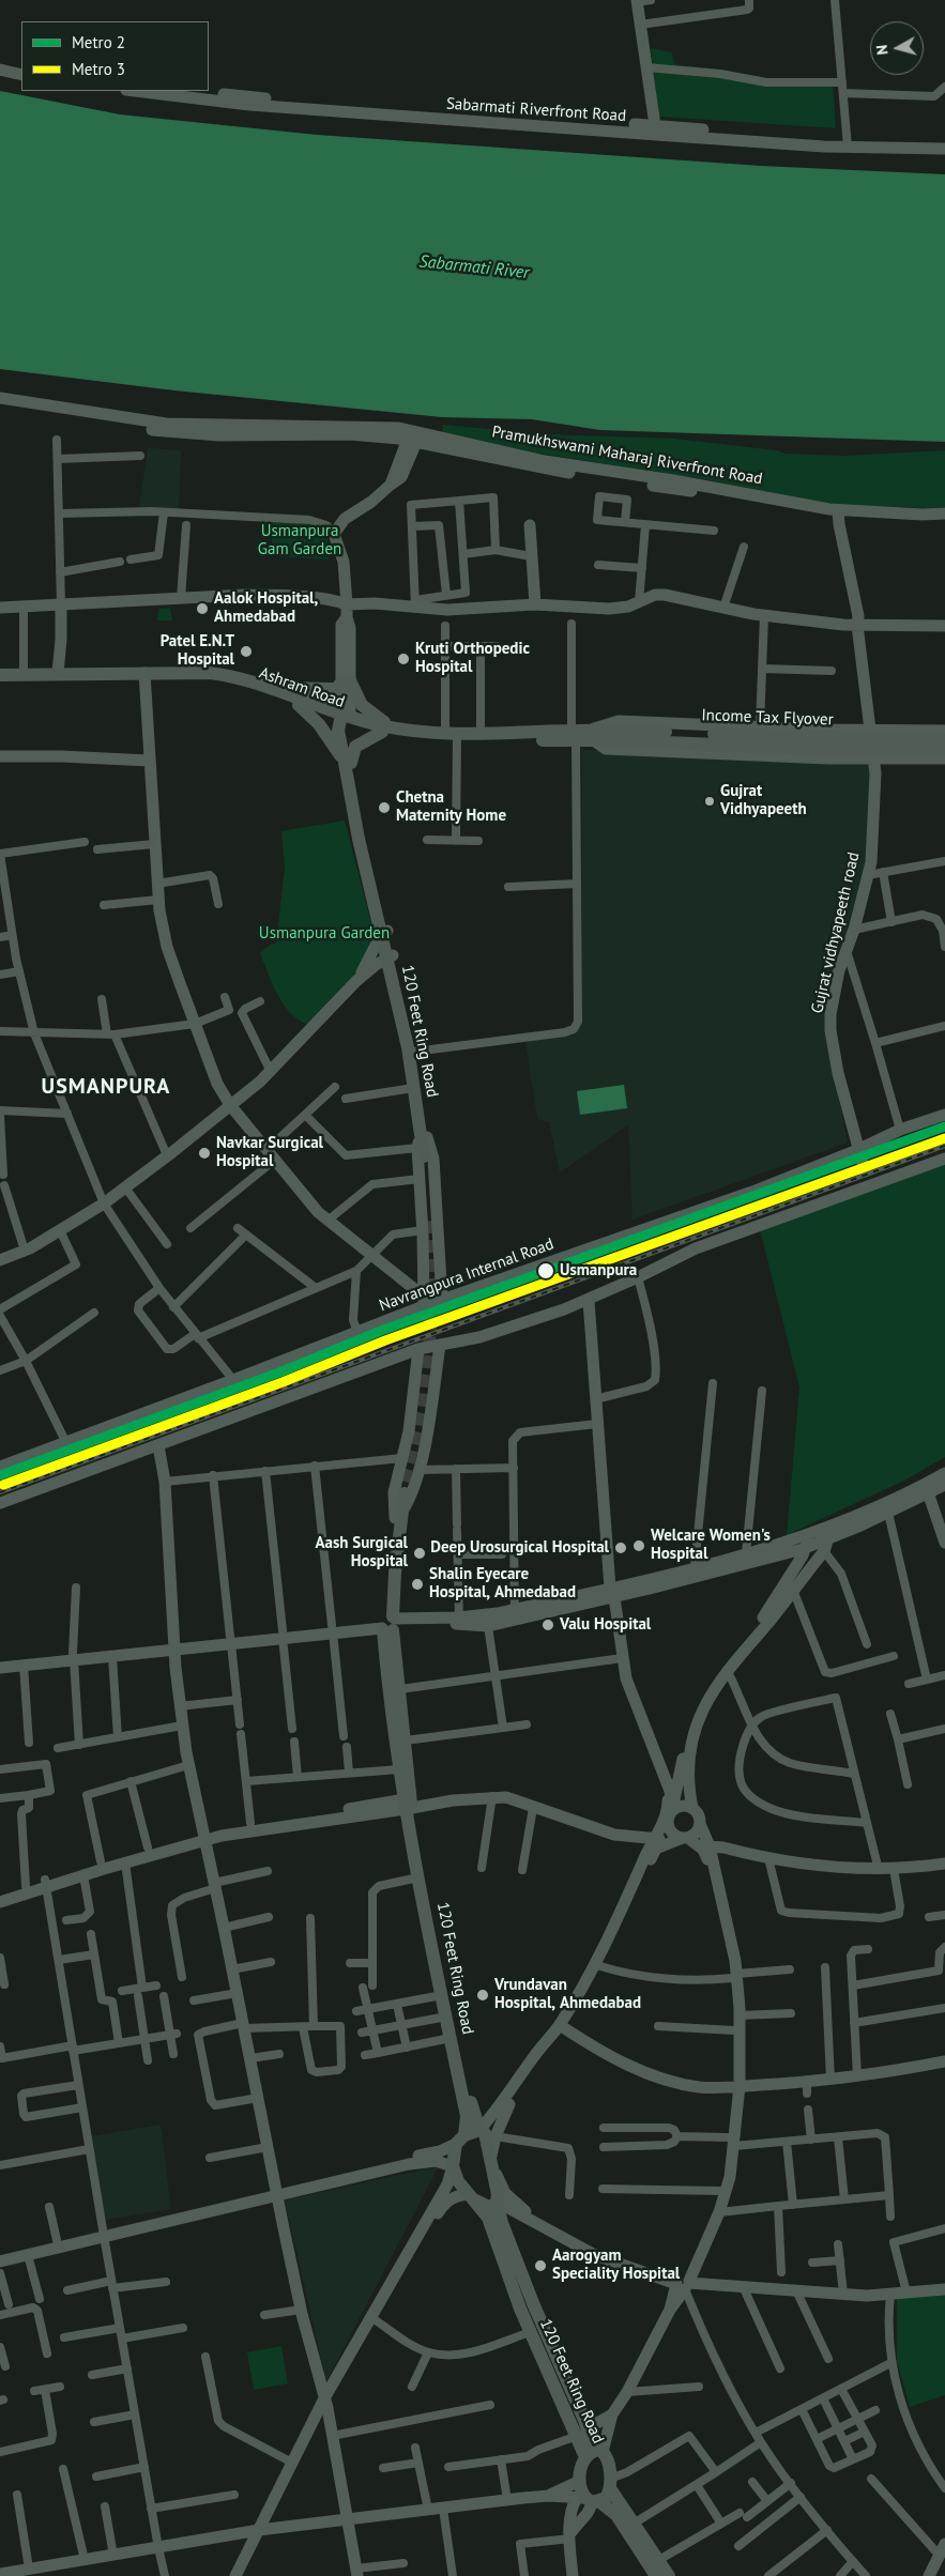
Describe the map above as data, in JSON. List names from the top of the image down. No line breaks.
{"streets":{"main road":["Ashram Road","Income Tax Flyover","120 Feet Ring Road"],"street":["Sabarmati Riverfront Road","Gujrat vidhyapeeth road","Navrangpura Internal Road"]},"crossings":[["Ashram Road","Income Tax Flyover"],["Ashram Road","120 Feet Ring Road"],["Gujrat vidhyapeeth road","Navrangpura Internal Road"]],"districts":["USMANPURA"],"water":["Sabarmati River"],"parks":["Usmanpura Gam Garden","Usmanpura Garden"],"places":["Aalok Hospital, Ahmedabad","Patel E.N.T Hospital","Kruti Orthopedic Hospital","Gujrat Vidhyapeeth","Chetna Maternity Home","Navkar Surgical Hospital","Usmanpura","Welcare Women's Hospital","Deep Urosurgical Hospital","Aash Surgical Hospital","Shalin Eyecare Hospital, Ahmedabad","Valu Hospital","Vrundavan Hospital, Ahmedabad","Aarogyam Speciality Hospital"],"lines":["metro line 2","metro line 3"],"legend":["Metro 2","Metro 3"],"north":"left"}
